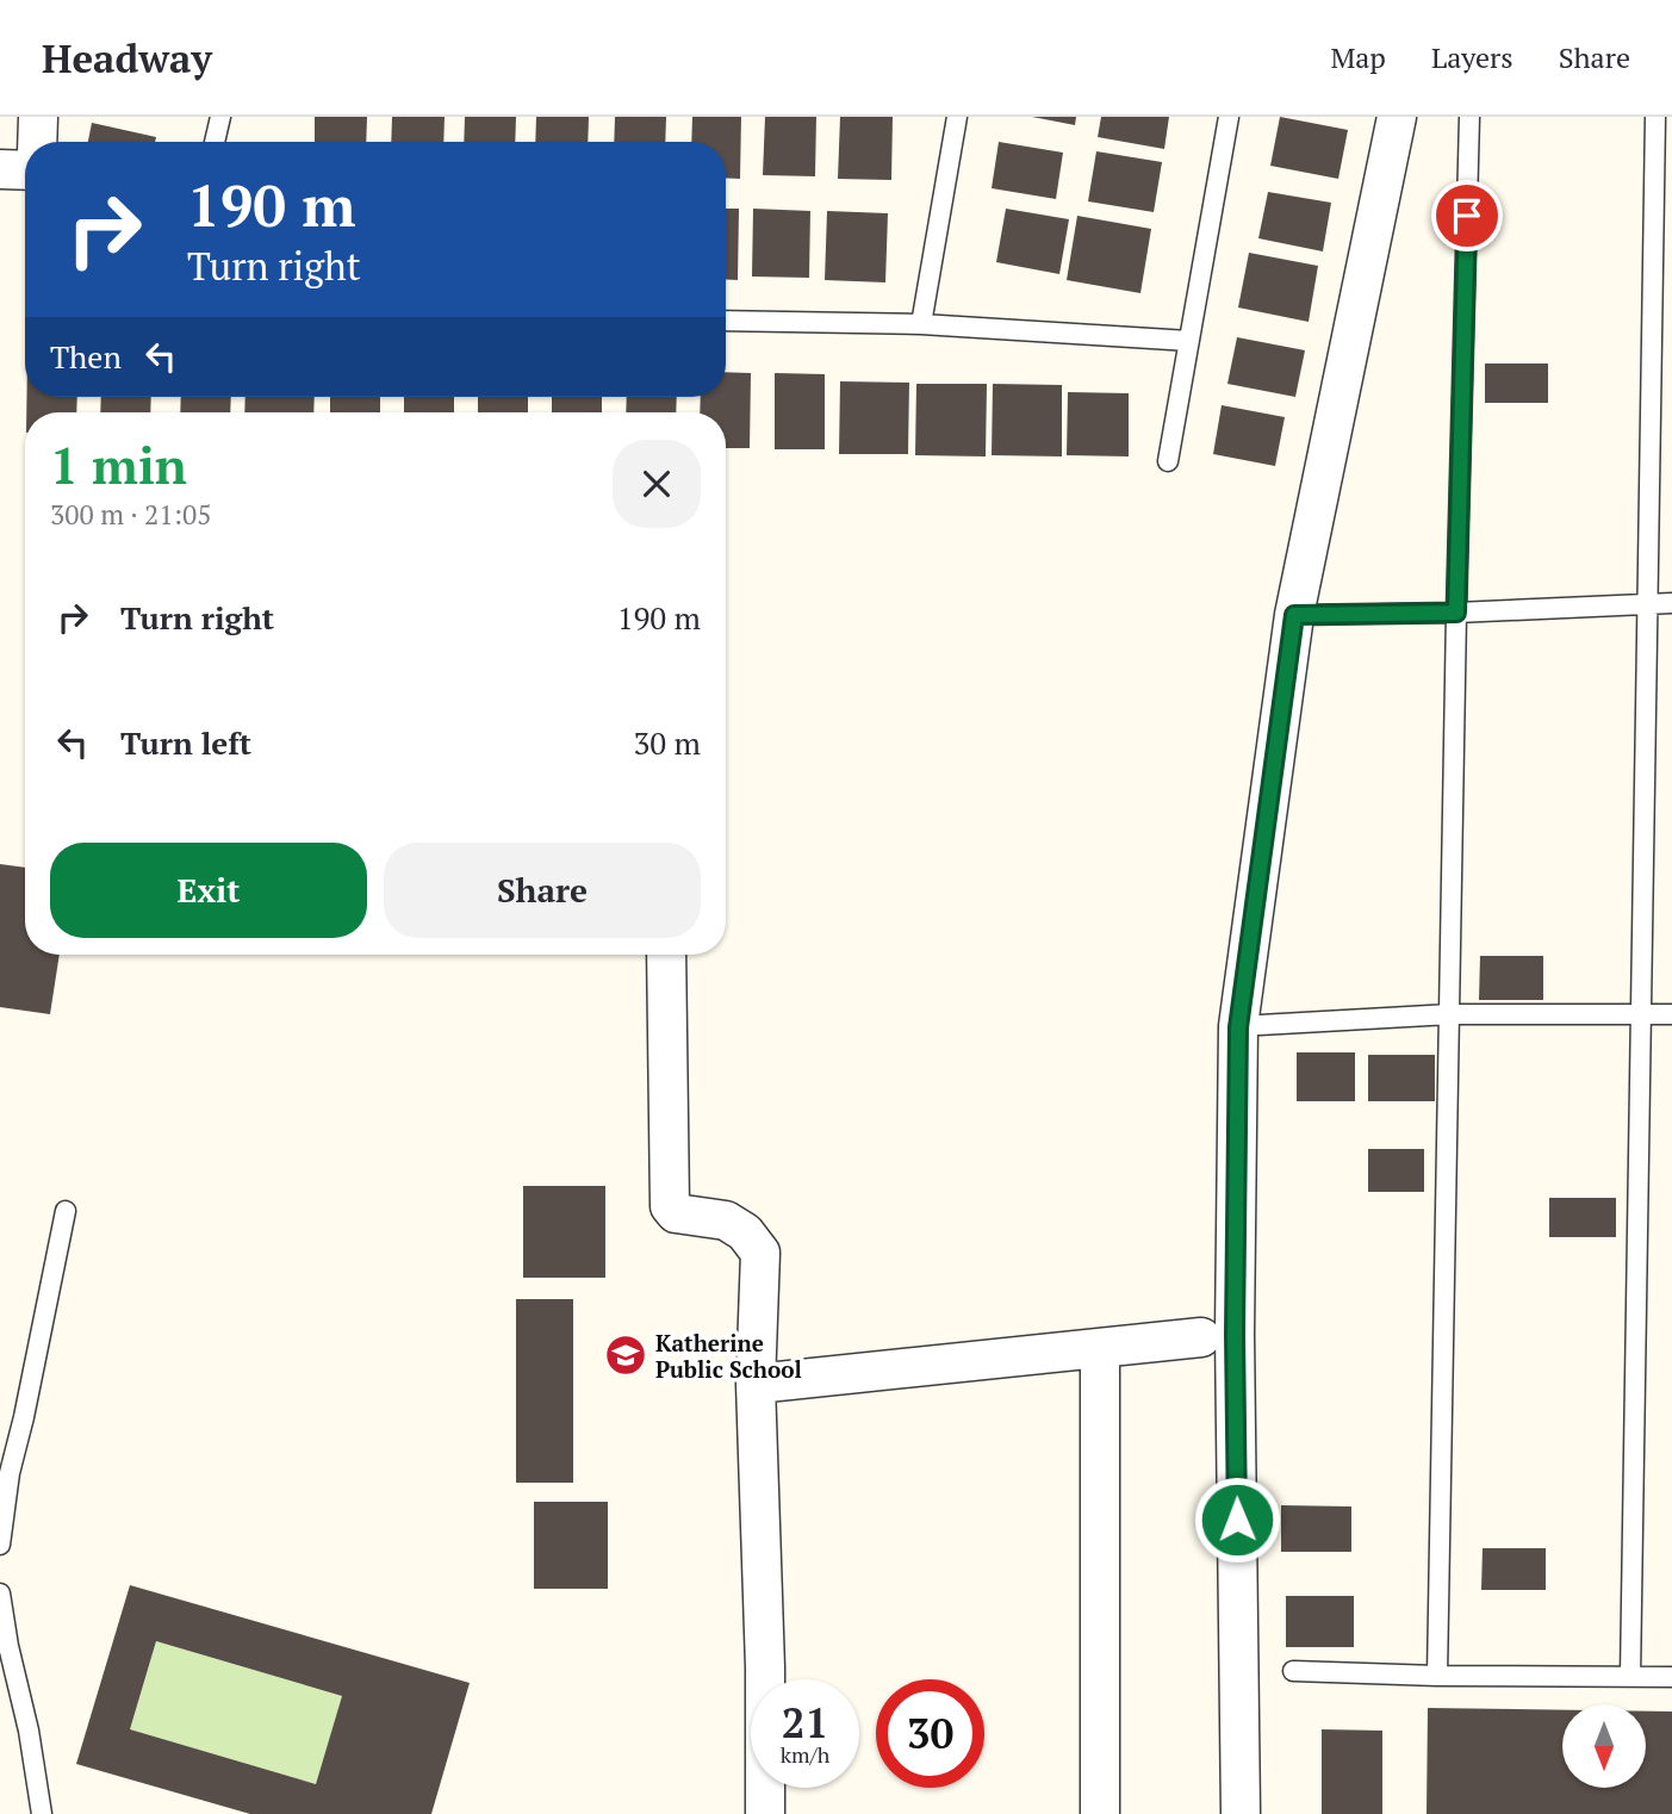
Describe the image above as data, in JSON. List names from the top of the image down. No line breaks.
{"places":{"school or university":["Katherine Public School"]},"north":"bottom","page":{"header":"Headway","nav":["Map","Layers","Share"],"turn":["190 m","Turn right"],"then":"Then","heading":["1 min","300 m · 21:05"],"list":[{"name":"Turn right","value":"190 m"},{"name":"Turn left","value":"30 m"}],"buttons":["Exit","Share"],"speed":"21 km/h","limit":"30"}}
